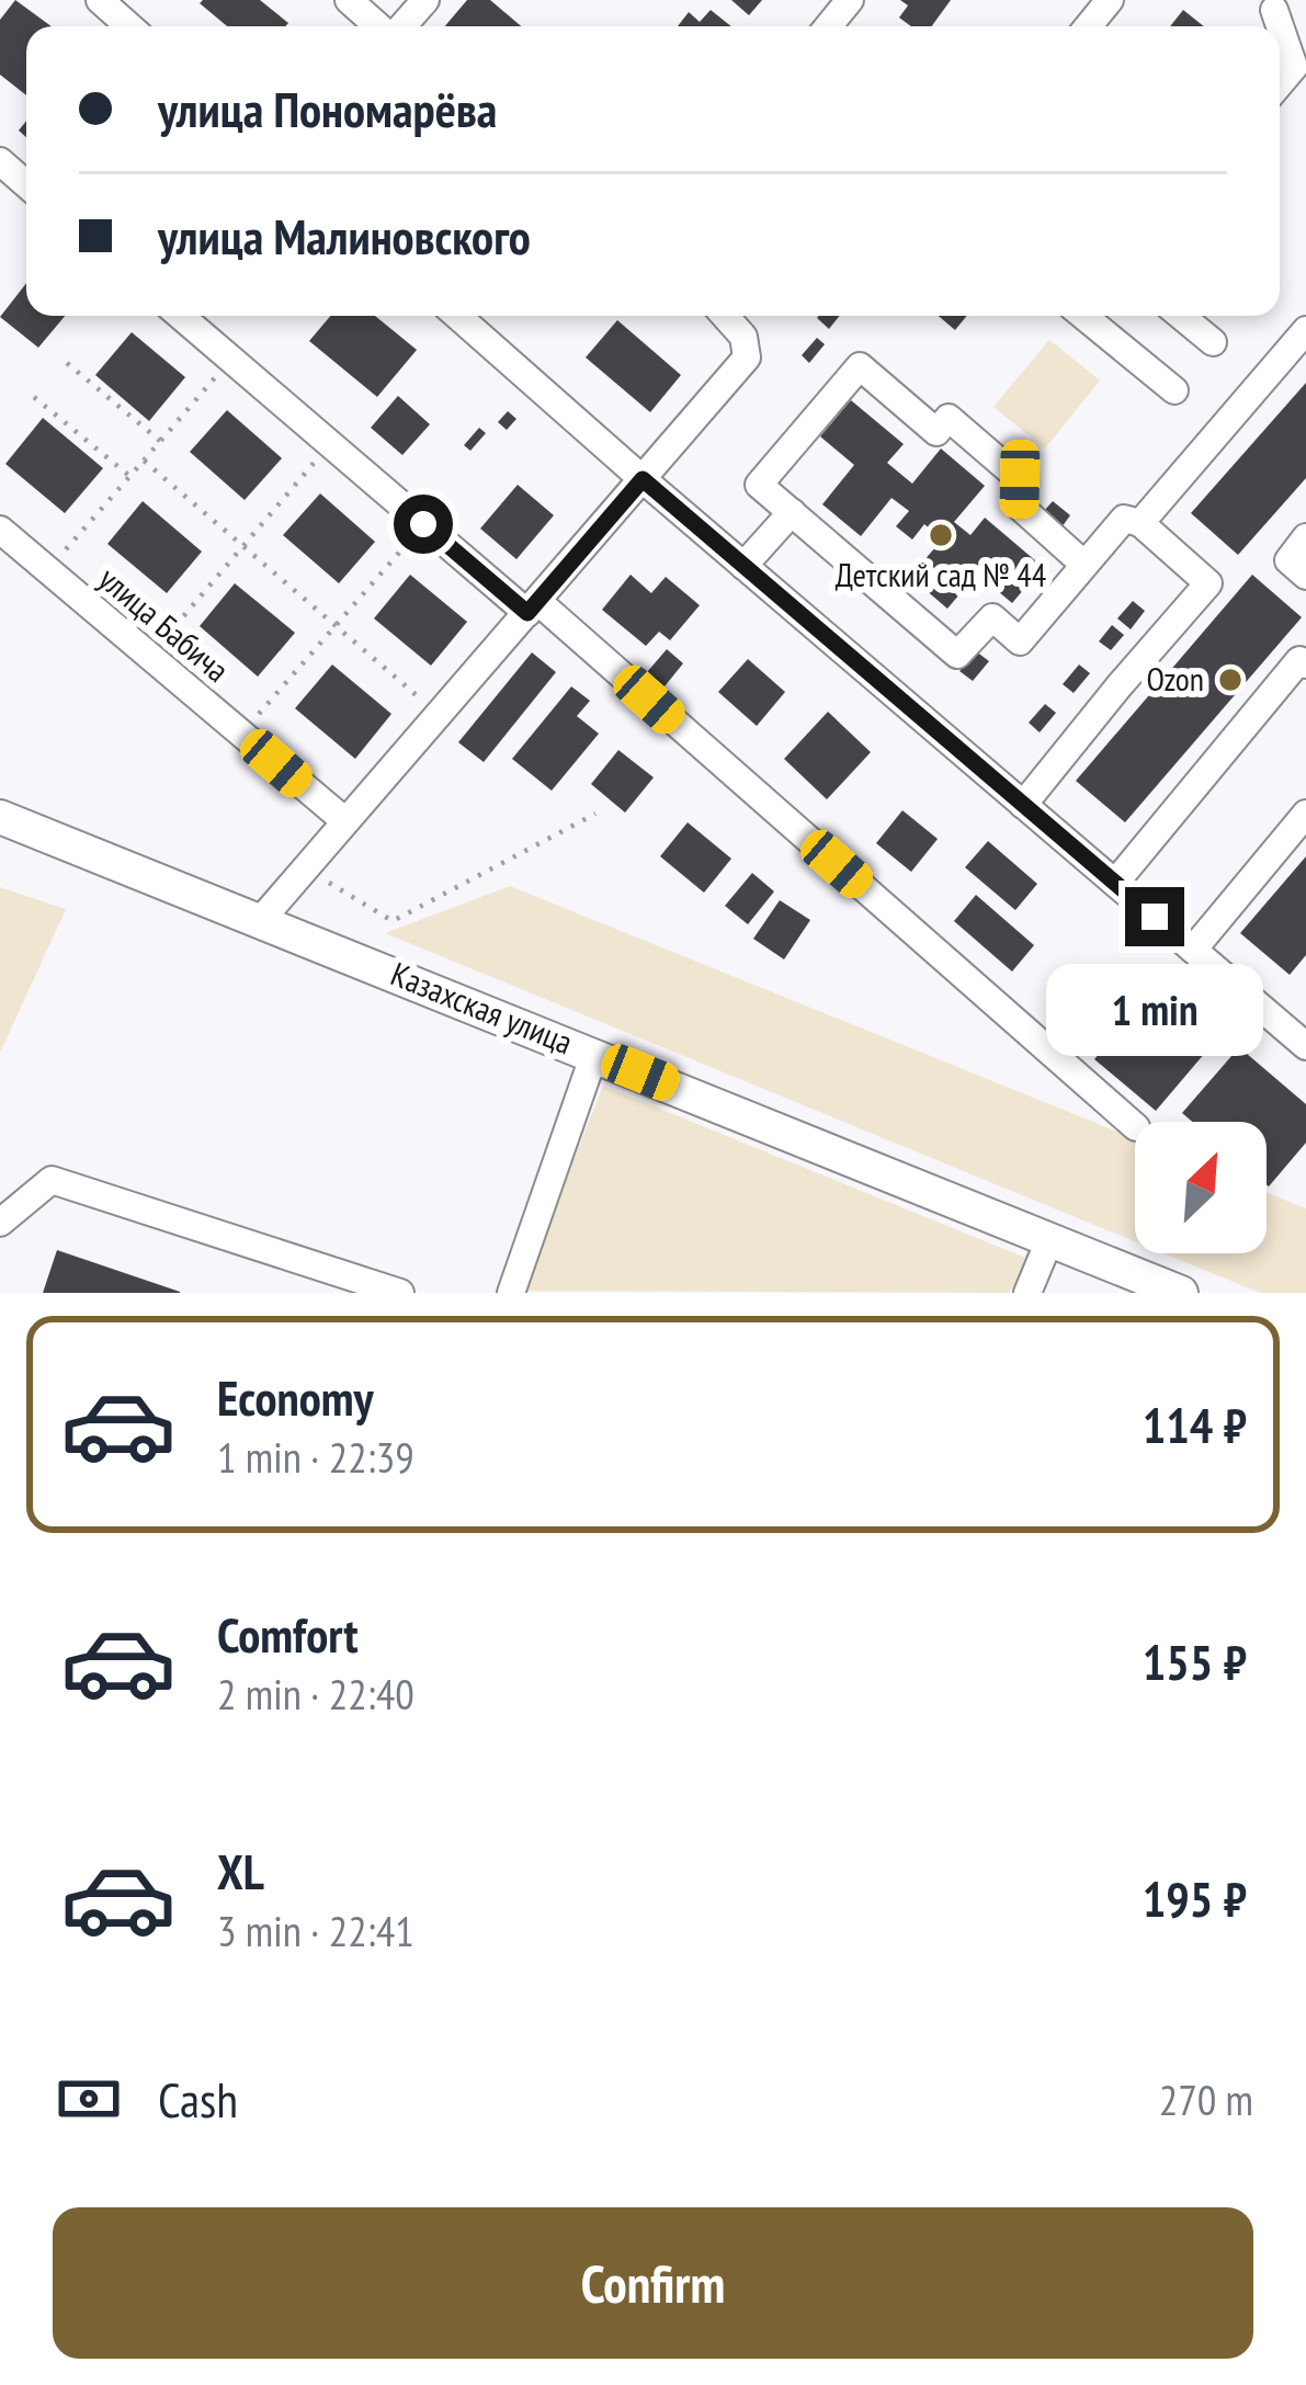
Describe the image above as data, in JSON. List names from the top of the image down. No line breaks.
{"streets":{"main road":["Казахская улица"],"street":["улица Бабича"]},"places":["Детский сад № 44","Ozon"],"north":"top right","page":{"banner":["улица Пономарёва","улица Малиновского"],"bubble":"1 min","list":[{"name":"Economy","note":"1 min · 22:39","value":"114 ₽"},{"name":"Comfort","note":"2 min · 22:40","value":"155 ₽"},{"name":"XL","note":"3 min · 22:41","value":"195 ₽"}],"pay":["Cash","270 m"],"buttons":"Confirm"}}
